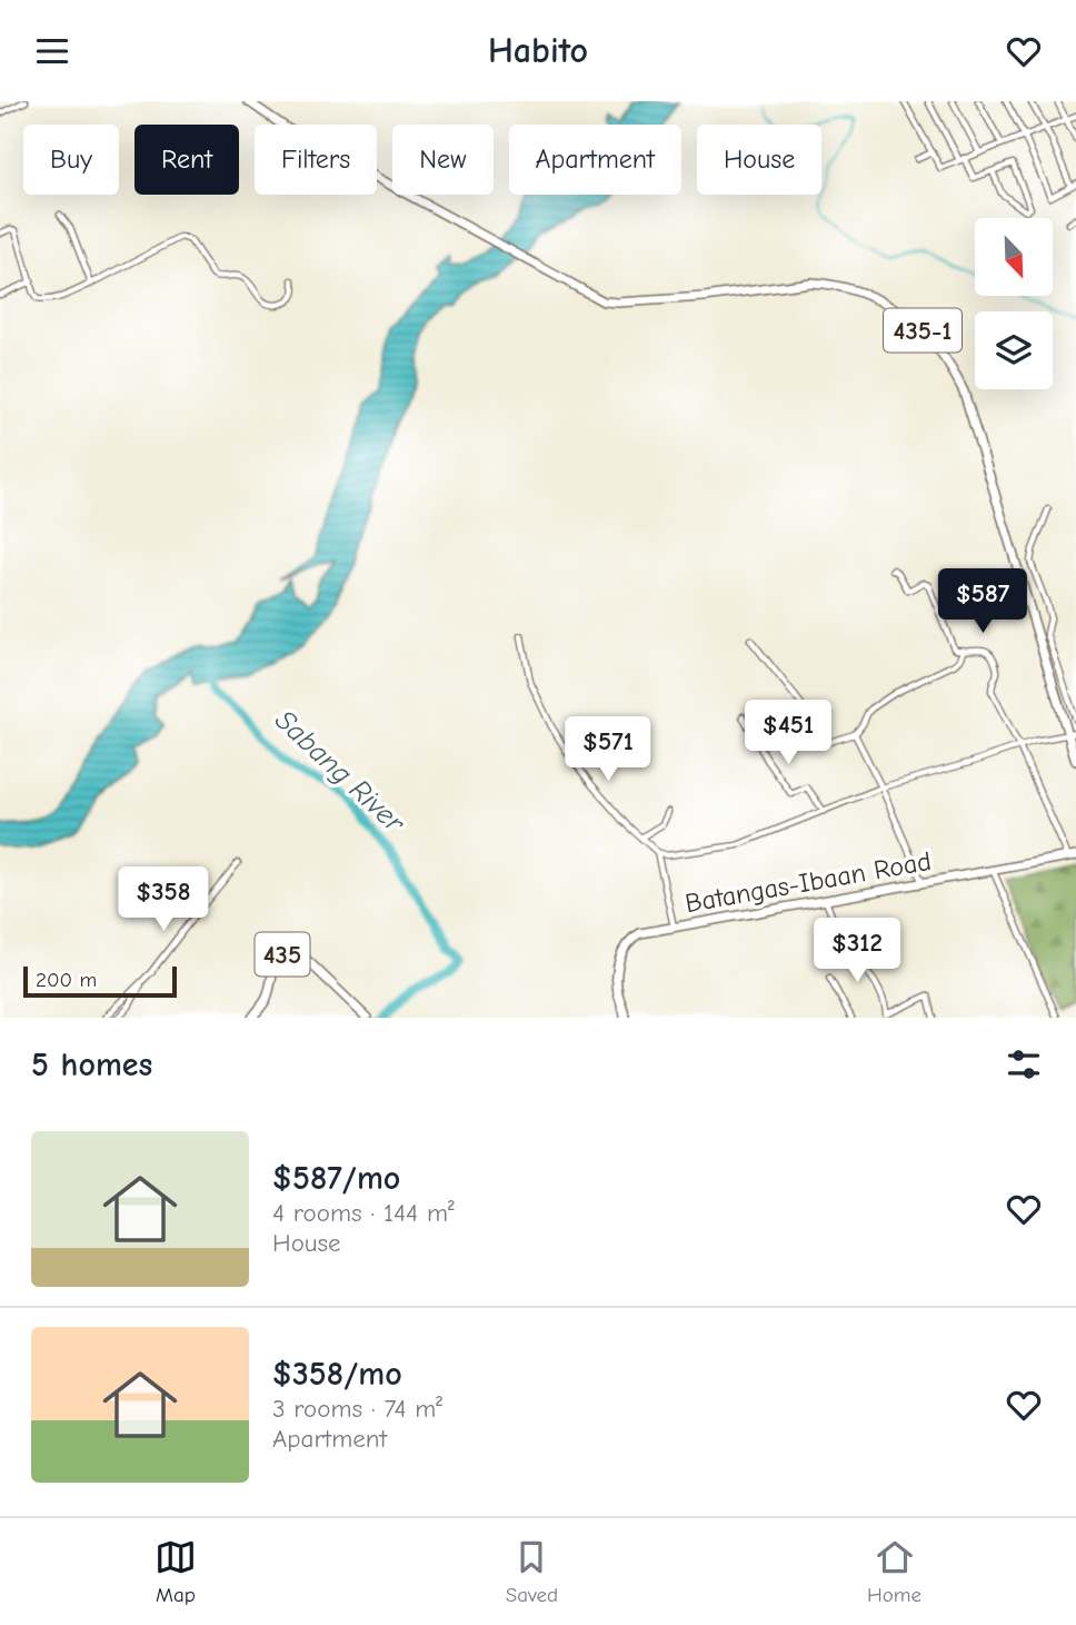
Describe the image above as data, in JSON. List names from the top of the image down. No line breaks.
{"streets":{"main road":["435-1","Batangas-Ibaan Road","435"]},"water":["Sabang River"],"scale_bar":"200 m","north":"bottom right","page":{"header":"Habito","chip":["Buy","Rent","Filters","New","Apartment","House"],"price":["$587","$451","$571","$358","$312"],"scale":"200 m","heading":"5 homes","list":[{"name":"$587/mo","note":"4 rooms · 144 m² · House"},{"name":"$358/mo","note":"3 rooms · 74 m² · Apartment"}],"tabs":["Map","Saved","Home"]}}
